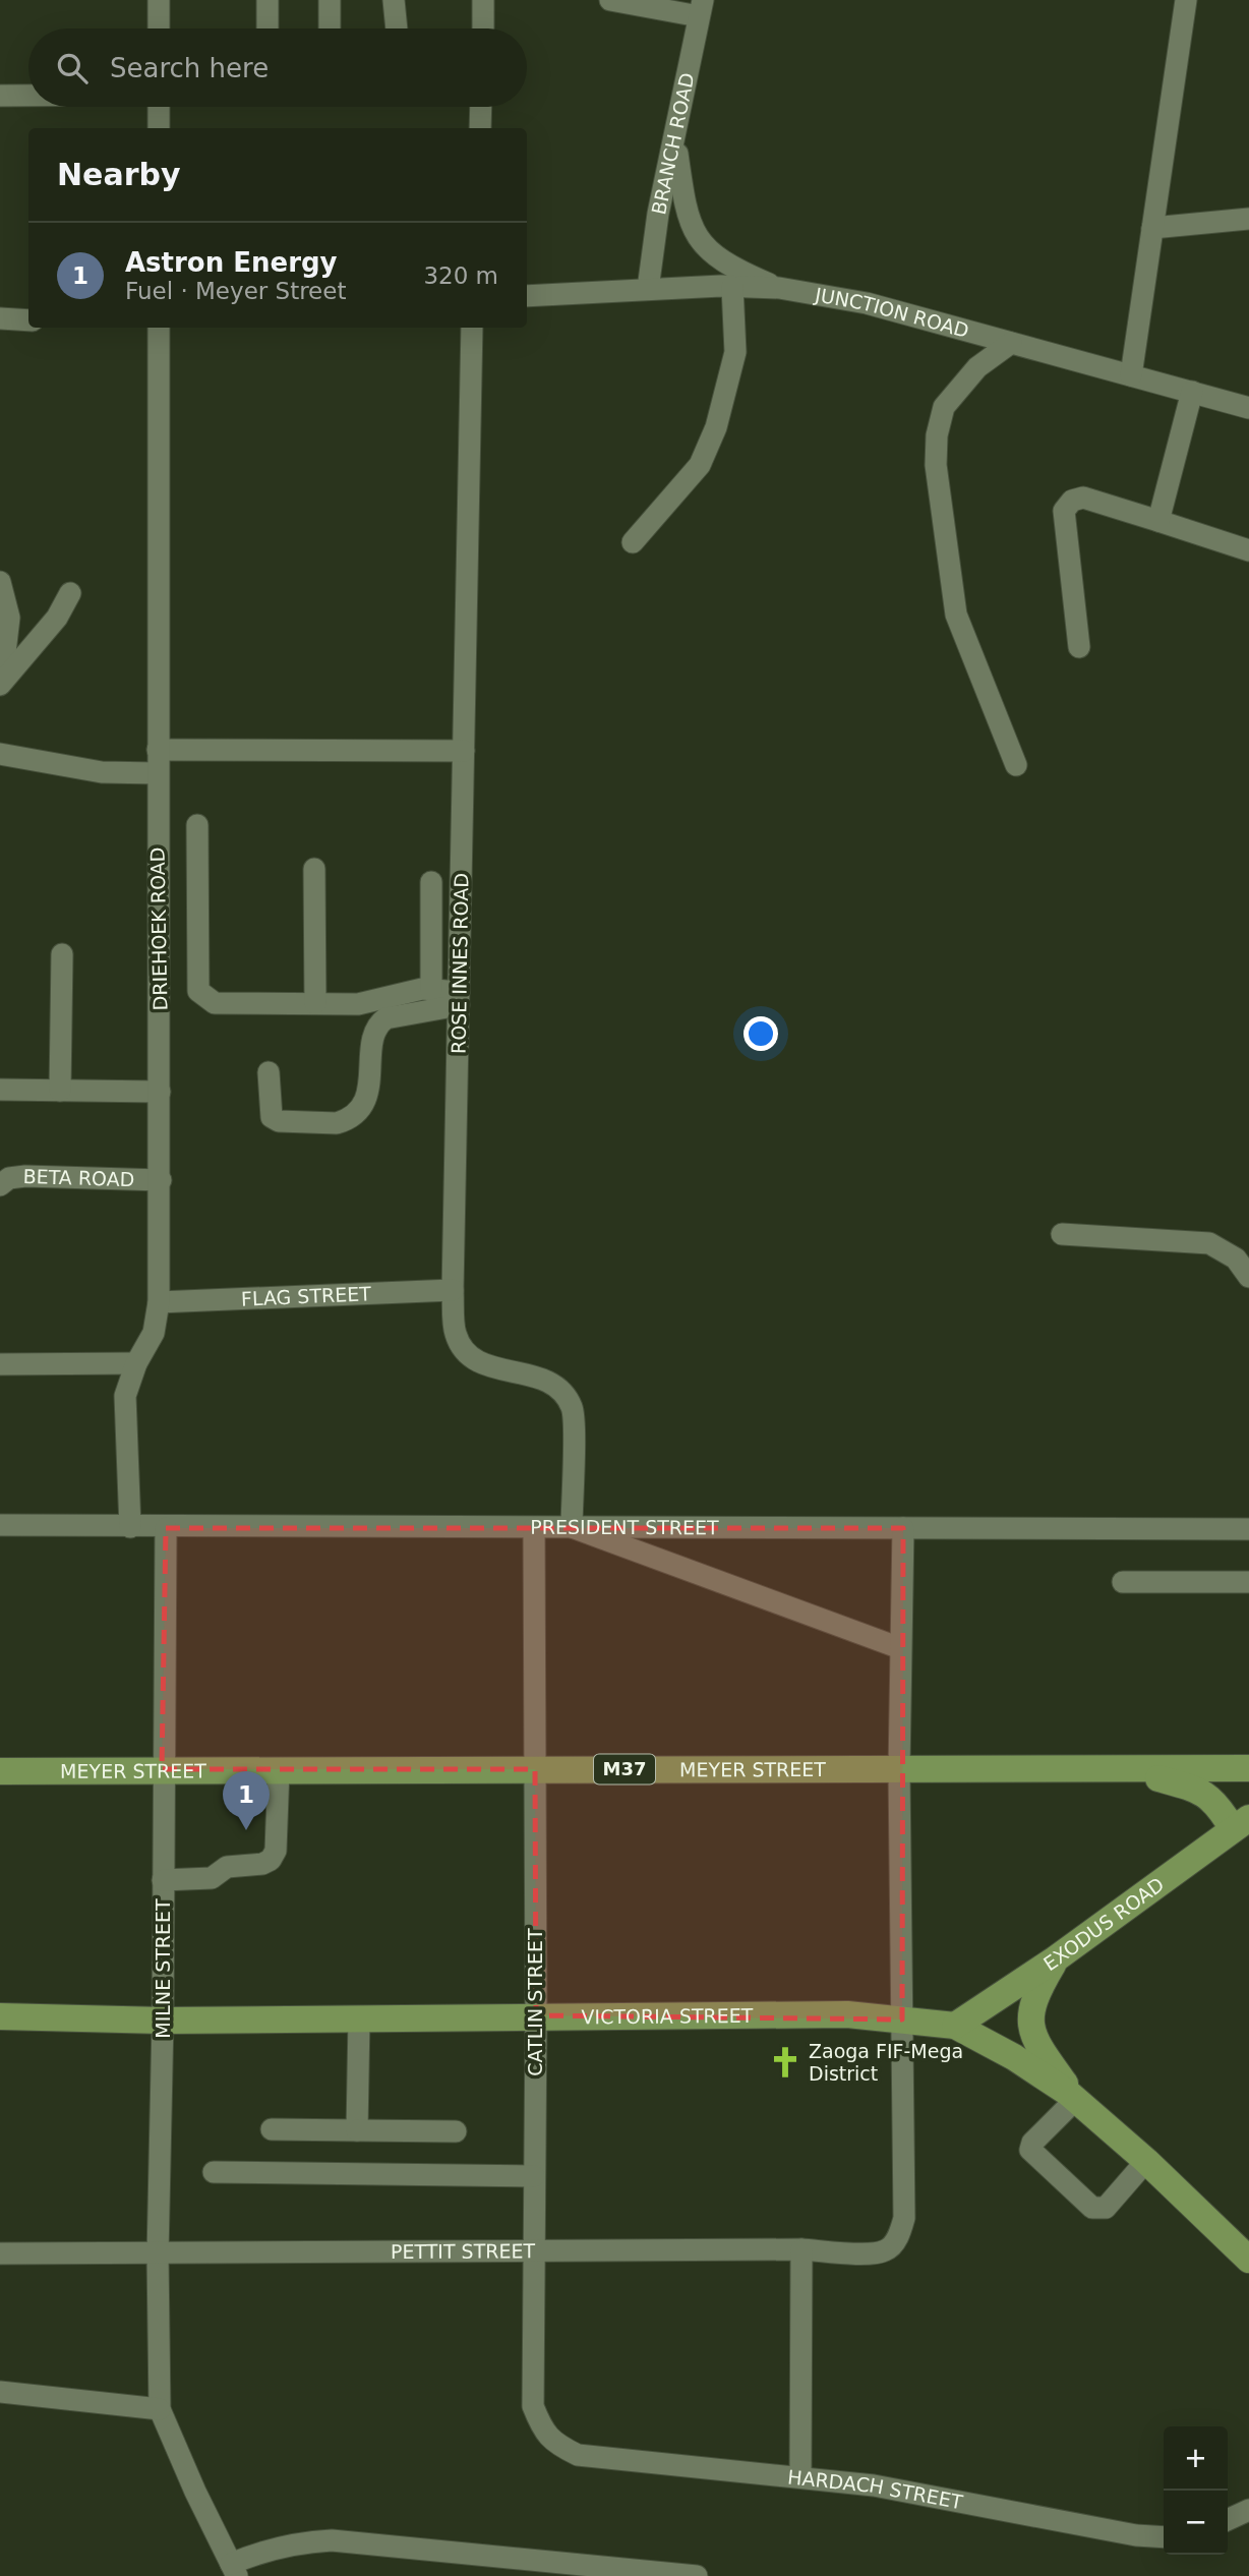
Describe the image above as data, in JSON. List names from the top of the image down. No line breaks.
{"streets":{"main road":["MEYER STREET","M37","EXODUS ROAD","VICTORIA STREET"],"street":["BRANCH ROAD","JUNCTION ROAD","DRIEHOEK ROAD","ROSE INNES ROAD","BETA ROAD","FLAG STREET","PRESIDENT STREET","MILNE STREET","CATLIN STREET","PETTIT STREET","HARDACH STREET"]},"crossings":[["BRANCH ROAD","JUNCTION ROAD"],["DRIEHOEK ROAD","BETA ROAD"],["DRIEHOEK ROAD","FLAG STREET"],["DRIEHOEK ROAD","PRESIDENT STREET"],["ROSE INNES ROAD","FLAG STREET"],["ROSE INNES ROAD","PRESIDENT STREET"],["PRESIDENT STREET","MILNE STREET"],["PRESIDENT STREET","CATLIN STREET"],["MEYER STREET","MILNE STREET"],["MEYER STREET","CATLIN STREET"],["EXODUS ROAD","VICTORIA STREET"],["MILNE STREET","VICTORIA STREET"],["MILNE STREET","PETTIT STREET"],["CATLIN STREET","VICTORIA STREET"],["CATLIN STREET","PETTIT STREET"],["CATLIN STREET","HARDACH STREET"],["VICTORIA STREET","PETTIT STREET"]],"places":{"church":["Zaoga FIF-Mega District"]},"page":{"search":"Search here","heading":"Nearby","list":[{"mark":"1","name":"Astron Energy","note":"Fuel · Meyer Street","value":"320 m"}],"pins":"1","map_buttons":["+","−"]}}
